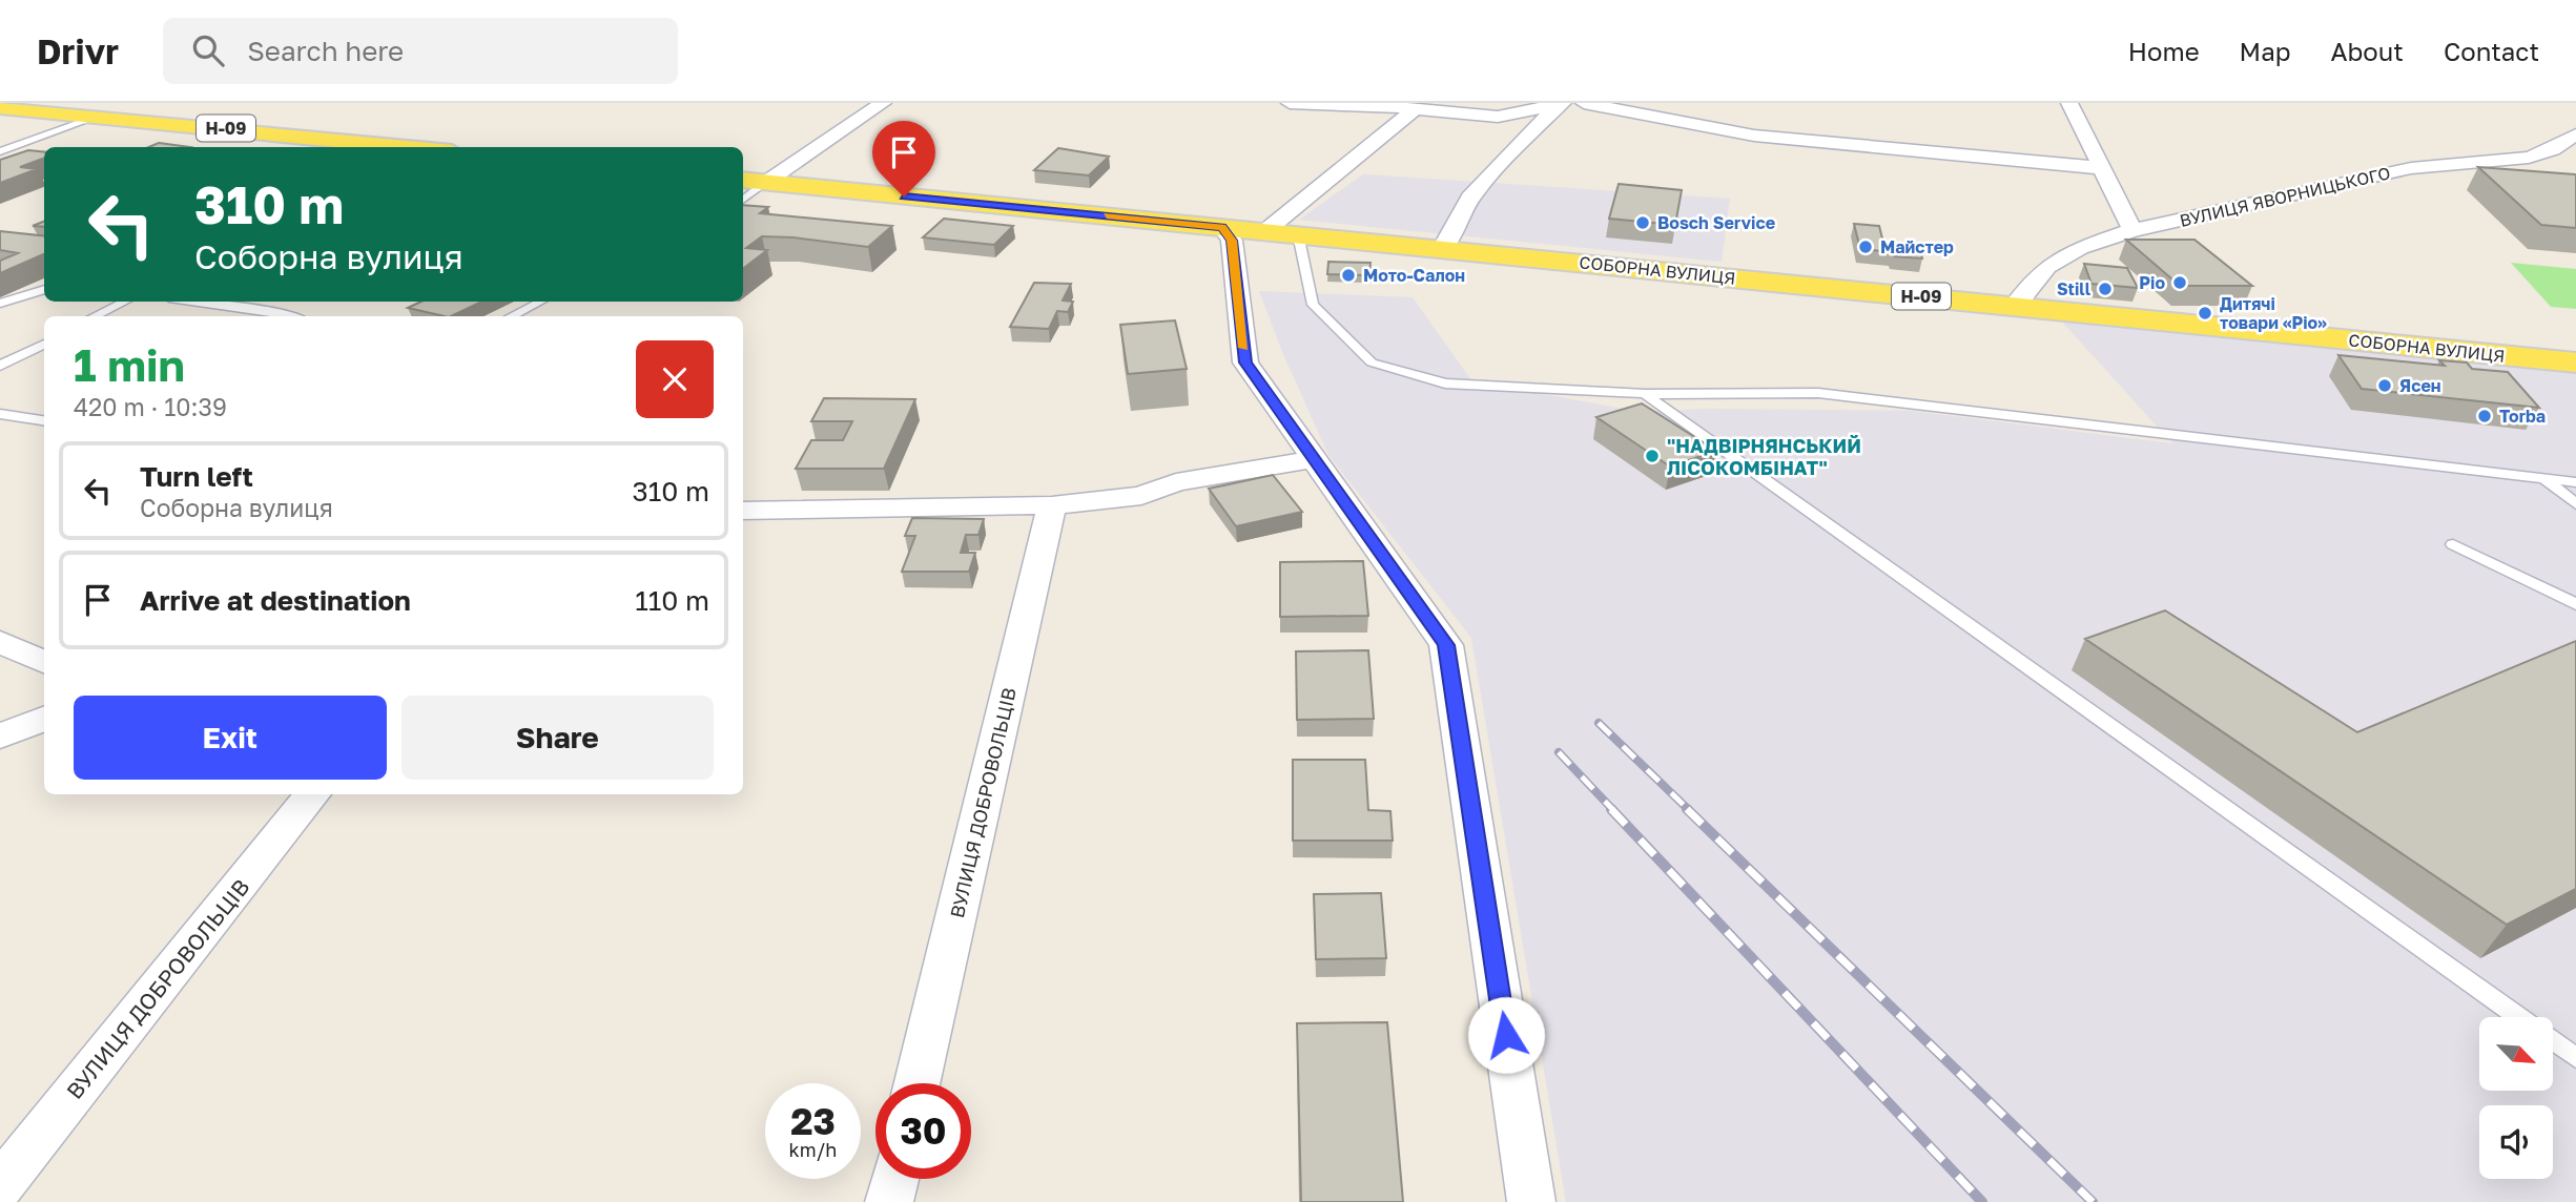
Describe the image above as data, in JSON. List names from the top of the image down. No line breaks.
{"streets":{"main road":["Н-09","СОБОРНА ВУЛИЦЯ"],"street":["ВУЛИЦЯ ЯВОРНИЦЬКОГО","ВУЛИЦЯ ДОБРОВОЛЬЦІВ"]},"crossings":[["ВУЛИЦЯ ЯВОРНИЦЬКОГО","СОБОРНА ВУЛИЦЯ"]],"places":["Bosch Service","Майстер","Мото-Салон","Ріо","Still","Дитячі товари «Ріо»","Ясен","Torba","\"НАДВІРНЯНСЬКИЙ ЛІСОКОМБІНАТ\""],"north":"bottom right","page":{"header":"Drivr","search":"Search here","nav":["Home","Map","About","Contact"],"turn":["310 m","Соборна вулиця"],"heading":["1 min","420 m · 10:39"],"list":[{"name":"Turn left","note":"Соборна вулиця","value":"310 m"},{"name":"Arrive at destination","value":"110 m"}],"buttons":["Exit","Share"],"speed":"23 km/h","limit":"30"}}
